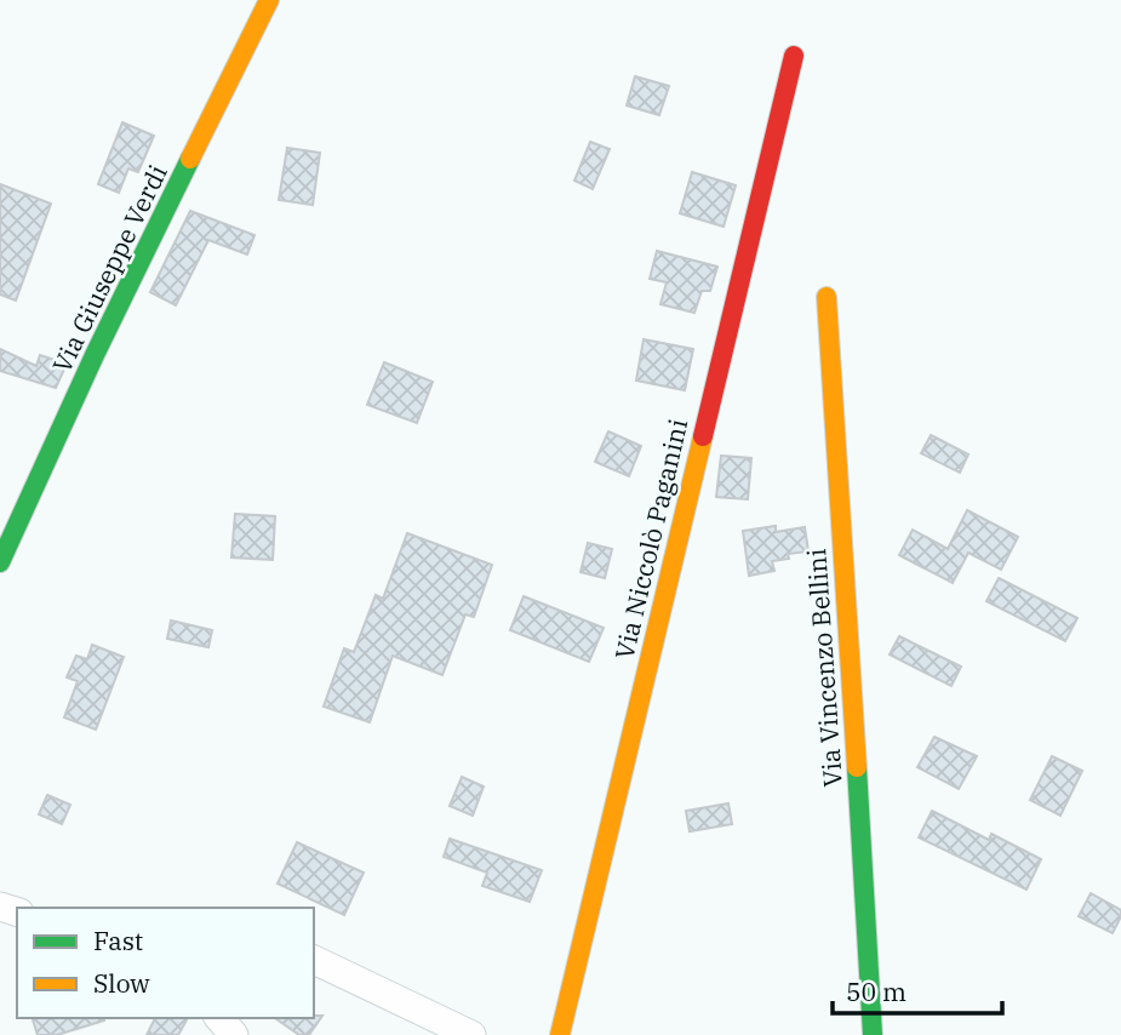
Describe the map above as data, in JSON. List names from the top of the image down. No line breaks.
{"streets":{"street":["Via Giuseppe Verdi","Via Niccolò Paganini","Via Vincenzo Bellini"]},"legend":["Fast","Slow"],"scale_bar":"50 m"}
